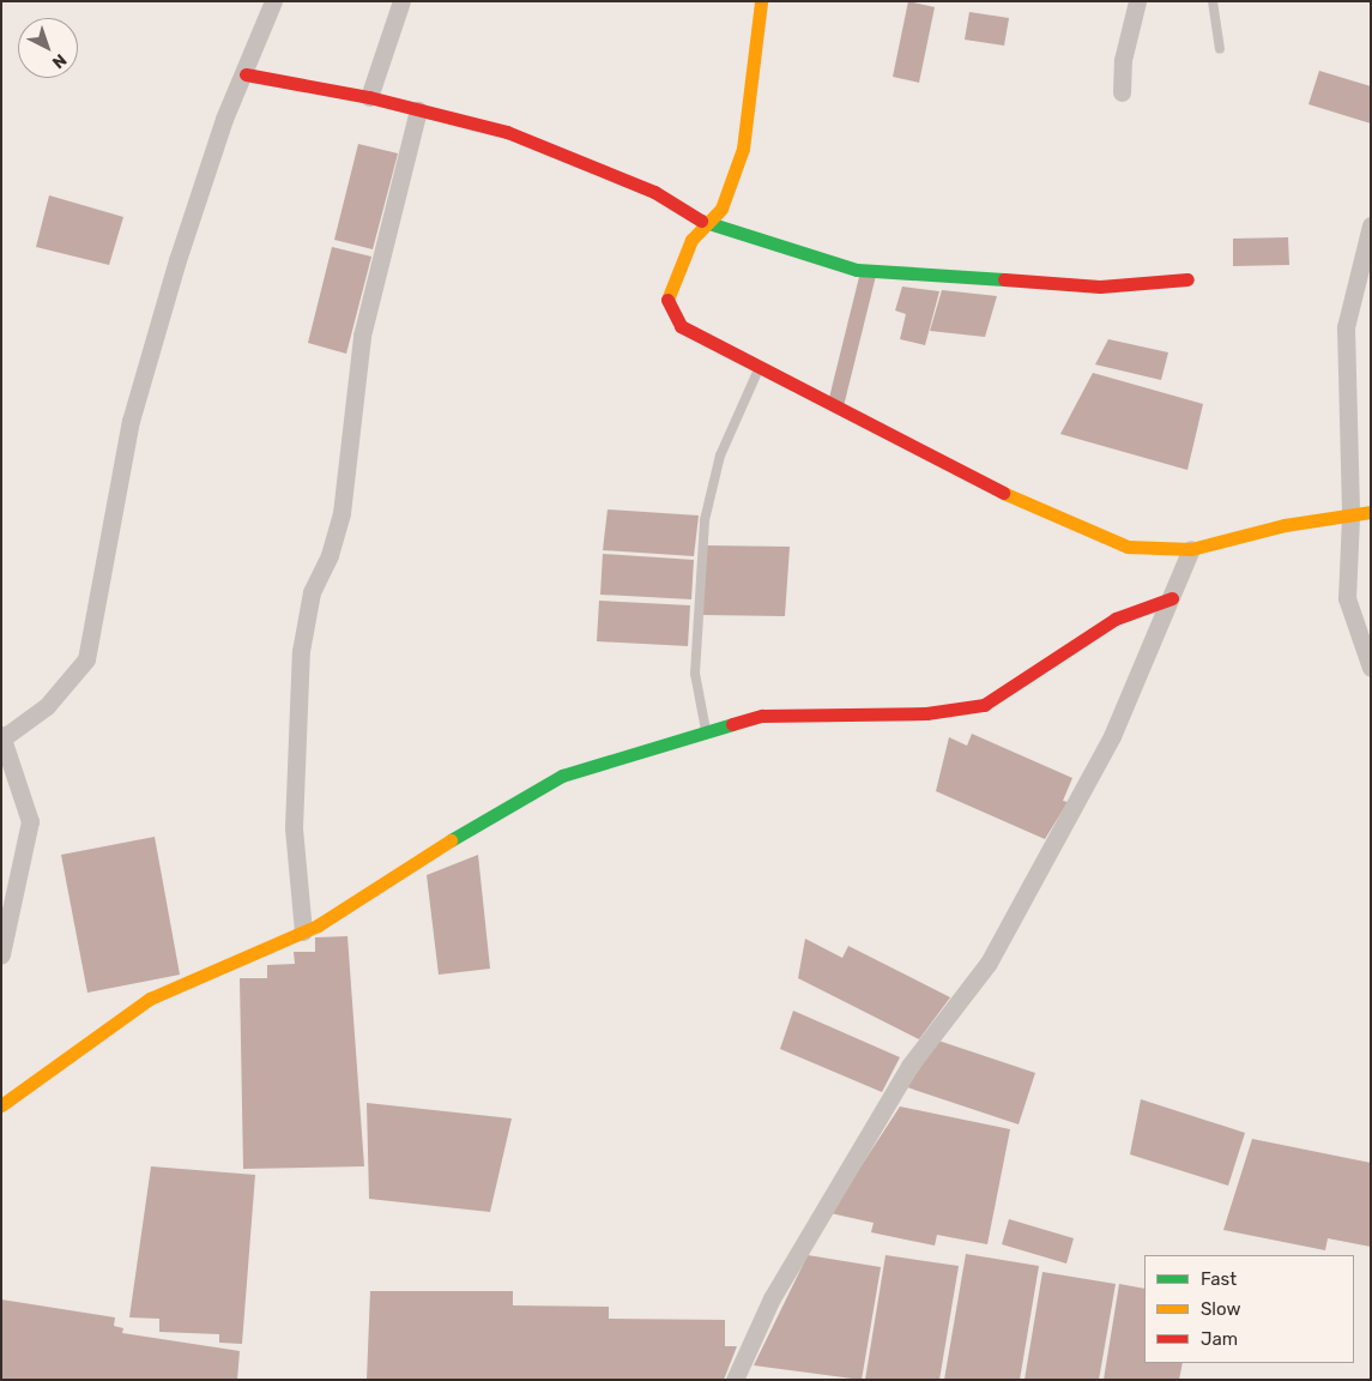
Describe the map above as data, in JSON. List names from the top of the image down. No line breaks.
{"legend":["Fast","Slow","Jam"],"north":"bottom right"}
